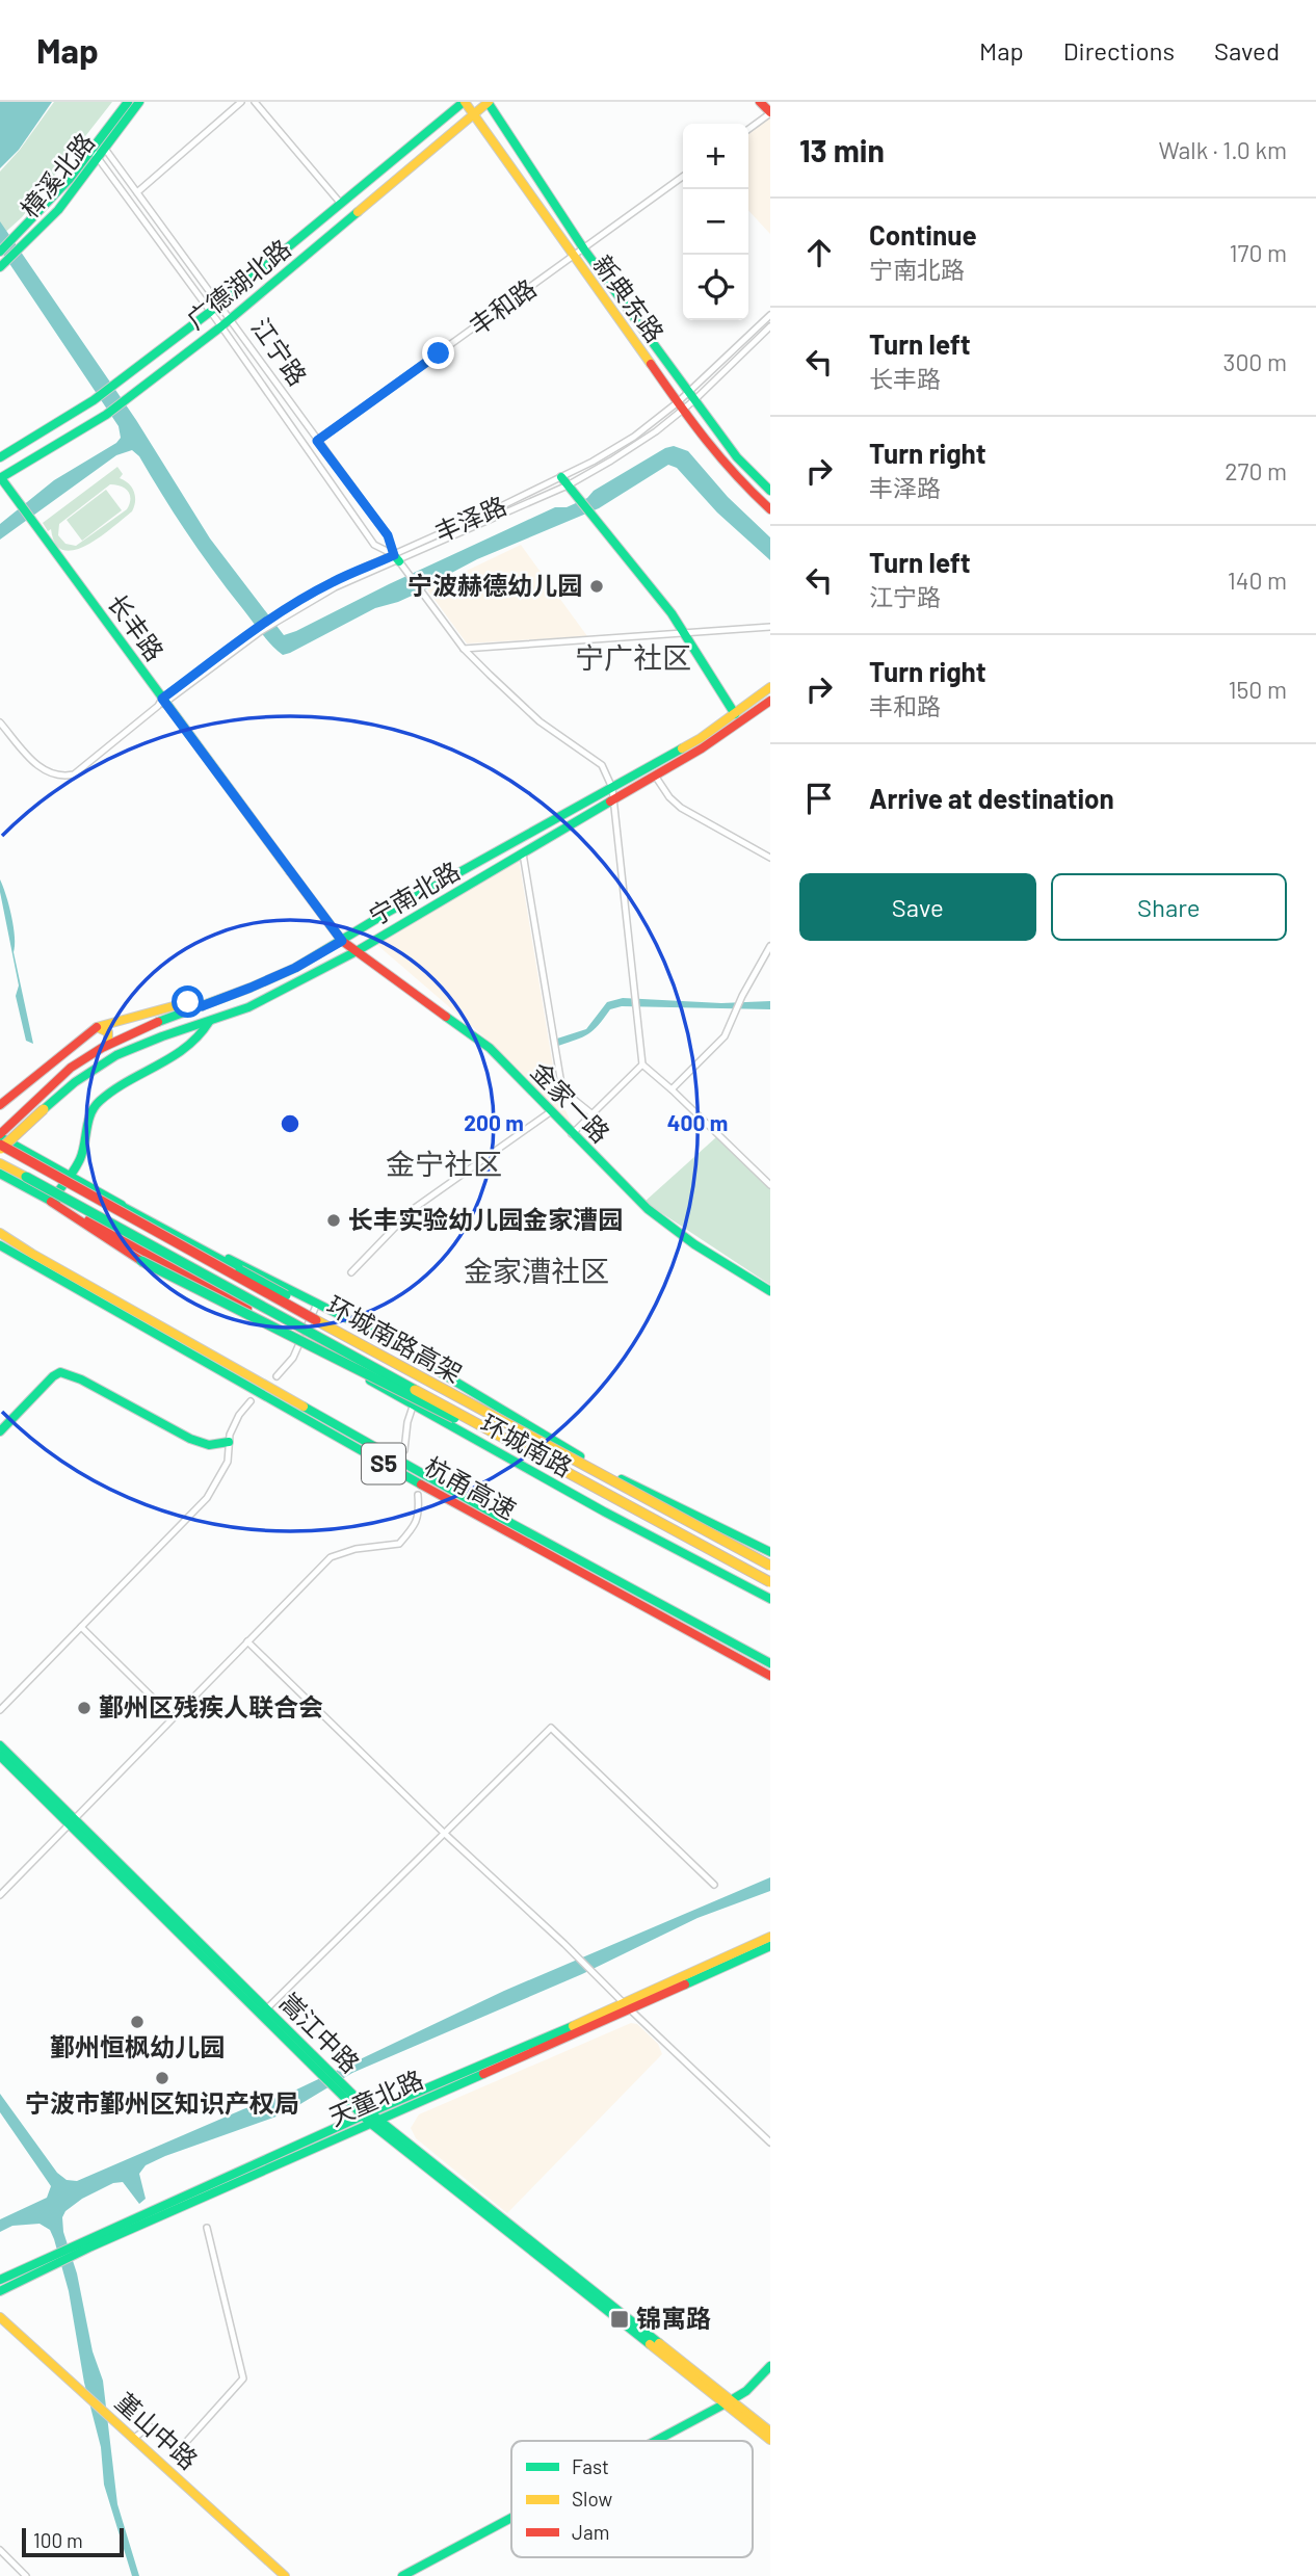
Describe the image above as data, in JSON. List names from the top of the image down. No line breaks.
{"streets":{"main road":["樟溪北路","广德湖北路","新典东路","长丰路","宁南北路","金家一路","环城南路高架","环城南路","S5","杭甬高速","嵩江中路","天童北路","堇山中路"],"street":["丰和路","江宁路","丰泽路"]},"crossings":[["樟溪北路","江宁路"],["广德湖北路","新典东路"],["广德湖北路","江宁路"],["广德湖北路","长丰路"],["新典东路","丰和路"],["新典东路","丰泽路"],["丰和路","江宁路"],["江宁路","丰泽路"],["丰泽路","长丰路"],["长丰路","宁南北路"],["长丰路","金家一路"],["宁南北路","金家一路"],["宁南北路","环城南路"],["嵩江中路","天童北路"]],"districts":["宁广社区","金宁社区","金家漕社区"],"places":{"other":["宁波赫德幼儿园","长丰实验幼儿园金家漕园","鄞州区残疾人联合会","鄞州恒枫幼儿园","宁波市鄞州区知识产权局"],"transit":["锦寓路"]},"legend":["Fast","Slow","Jam"],"scale_bar":"100 m","page":{"header":"Map","nav":["Map","Directions","Saved"],"heading":["13 min","Walk · 1.0 km"],"map_buttons":["+","−"],"list":[["Continue","宁南北路","170 m"],["Turn left","长丰路","300 m"],["Turn right","丰泽路","270 m"],["Turn left","江宁路","140 m"],["Turn right","丰和路","150 m"],"Arrive at destination"],"buttons":["Save","Share"],"scale":"100 m"},"rings":["200 m","400 m"]}
